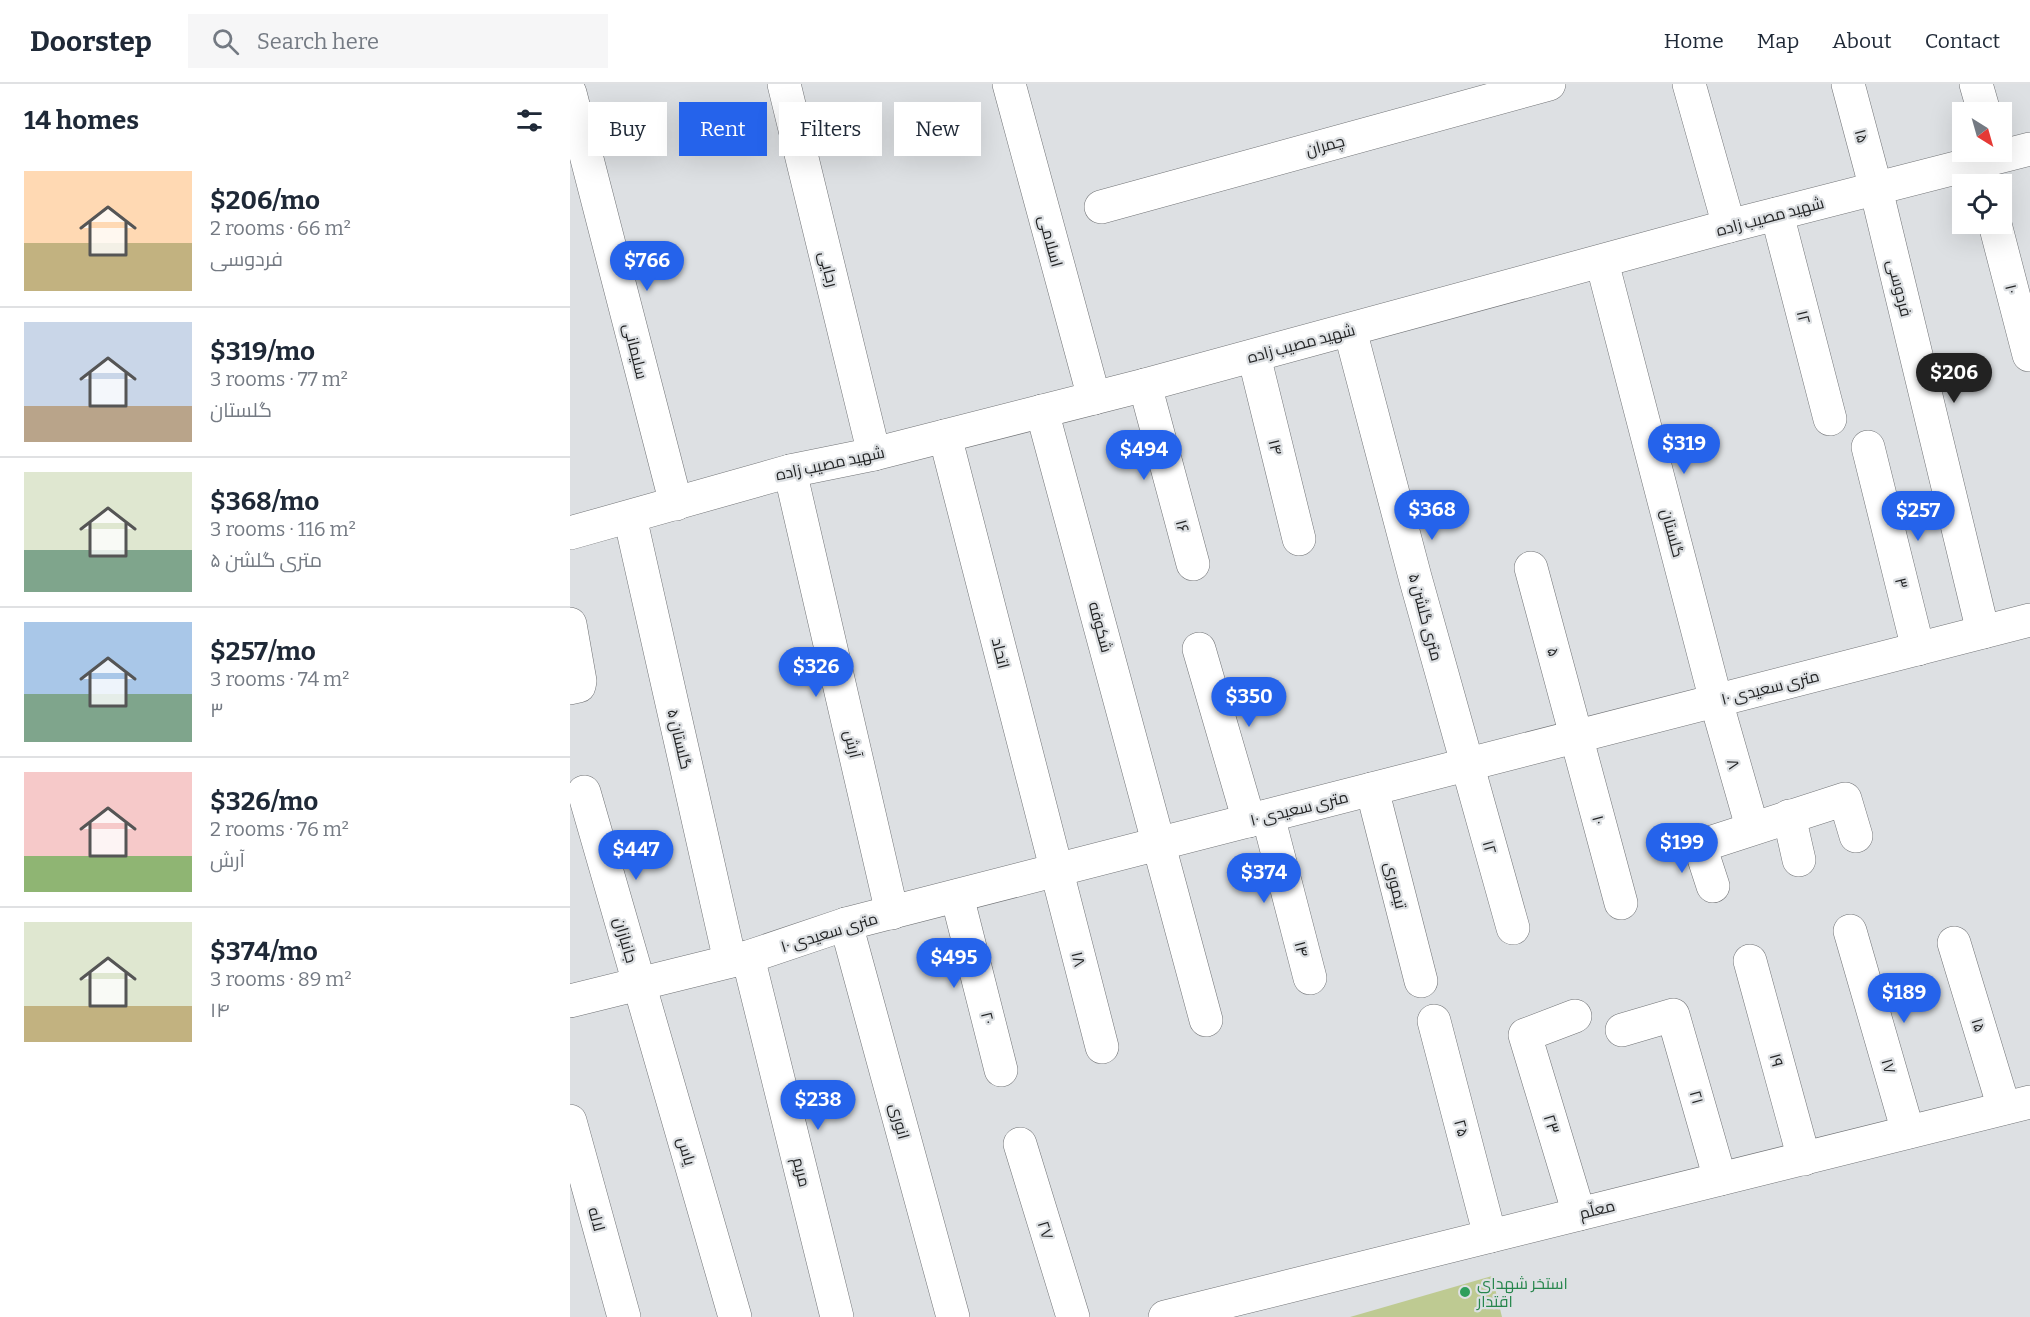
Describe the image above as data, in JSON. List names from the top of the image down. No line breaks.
{"streets":{"street":["۱۵","چمران","شهید مصیب زاده","اسلامی","رجایی","فردوسی","۱۰","۱۲","سلیمانی","۱۴","۱۶","گلستان","۳","۵ متری گلشن","شکوفه","۵","اتحاد","۱۰ متری سعیدی","گلستان ۵","آرش","۸","تیموری","جانبازان","۱۸","۲۰","۱۹","۱۷","۲۱","انوری","۲۳","۲۵","یاس","مریم","معلّم","لاله","۲۷"]},"crossings":[["۱۵","شهید مصیب زاده"],["۱۵","فردوسی"],["۱۵","معلّم"],["شهید مصیب زاده","اسلامی"],["شهید مصیب زاده","رجایی"],["شهید مصیب زاده","فردوسی"],["شهید مصیب زاده","۱۲"],["شهید مصیب زاده","سلیمانی"],["شهید مصیب زاده","۱۴"],["شهید مصیب زاده","۱۶"],["شهید مصیب زاده","گلستان"],["شهید مصیب زاده","۵ متری گلشن"],["شهید مصیب زاده","شکوفه"],["شهید مصیب زاده","اتحاد"],["شهید مصیب زاده","گلستان ۵"],["شهید مصیب زاده","آرش"],["فردوسی","۱۰ متری سعیدی"],["۱۰","۵"],["۱۰","۱۰ متری سعیدی"],["۱۲","۵ متری گلشن"],["۱۲","۱۰ متری سعیدی"],["۱۴","۱۰ متری سعیدی"],["گلستان","۱۰ متری سعیدی"],["گلستان","۸"],["۳","۱۰ متری سعیدی"],["۵ متری گلشن","۱۰ متری سعیدی"],["شکوفه","۱۰ متری سعیدی"],["۵","۱۰ متری سعیدی"],["اتحاد","۱۰ متری سعیدی"],["اتحاد","۱۸"],["۱۰ متری سعیدی","گلستان ۵"],["۱۰ متری سعیدی","آرش"],["۱۰ متری سعیدی","۸"],["۱۰ متری سعیدی","تیموری"],["۱۰ متری سعیدی","جانبازان"],["۱۰ متری سعیدی","۱۸"],["۱۰ متری سعیدی","۲۰"],["۱۰ متری سعیدی","انوری"],["۱۰ متری سعیدی","یاس"],["۱۰ متری سعیدی","مریم"],["گلستان ۵","مریم"],["جانبازان","یاس"],["۱۹","معلّم"],["۱۷","معلّم"],["۲۱","معلّم"],["۲۳","معلّم"],["۲۵","معلّم"]],"places":["استخر شهدای اقتدار"],"north":"bottom right","page":{"header":"Doorstep","search":"Search here","nav":["Home","Map","About","Contact"],"heading":"14 homes","chip":["Buy","Rent","Filters","New"],"list":[{"name":"$206/mo","note":"2 rooms · 66 m² · فردوسی"},{"name":"$319/mo","note":"3 rooms · 77 m² · گلستان"},{"name":"$368/mo","note":"3 rooms · 116 m² · ۵ متری گلشن"},{"name":"$257/mo","note":"3 rooms · 74 m² · ۳"},{"name":"$326/mo","note":"2 rooms · 76 m² · آرش"},{"name":"$374/mo","note":"3 rooms · 89 m² · ۱۴"}],"price":["$766","$206","$319","$494","$368","$257","$326","$350","$199","$447","$374","$495","$189","$238"]}}
